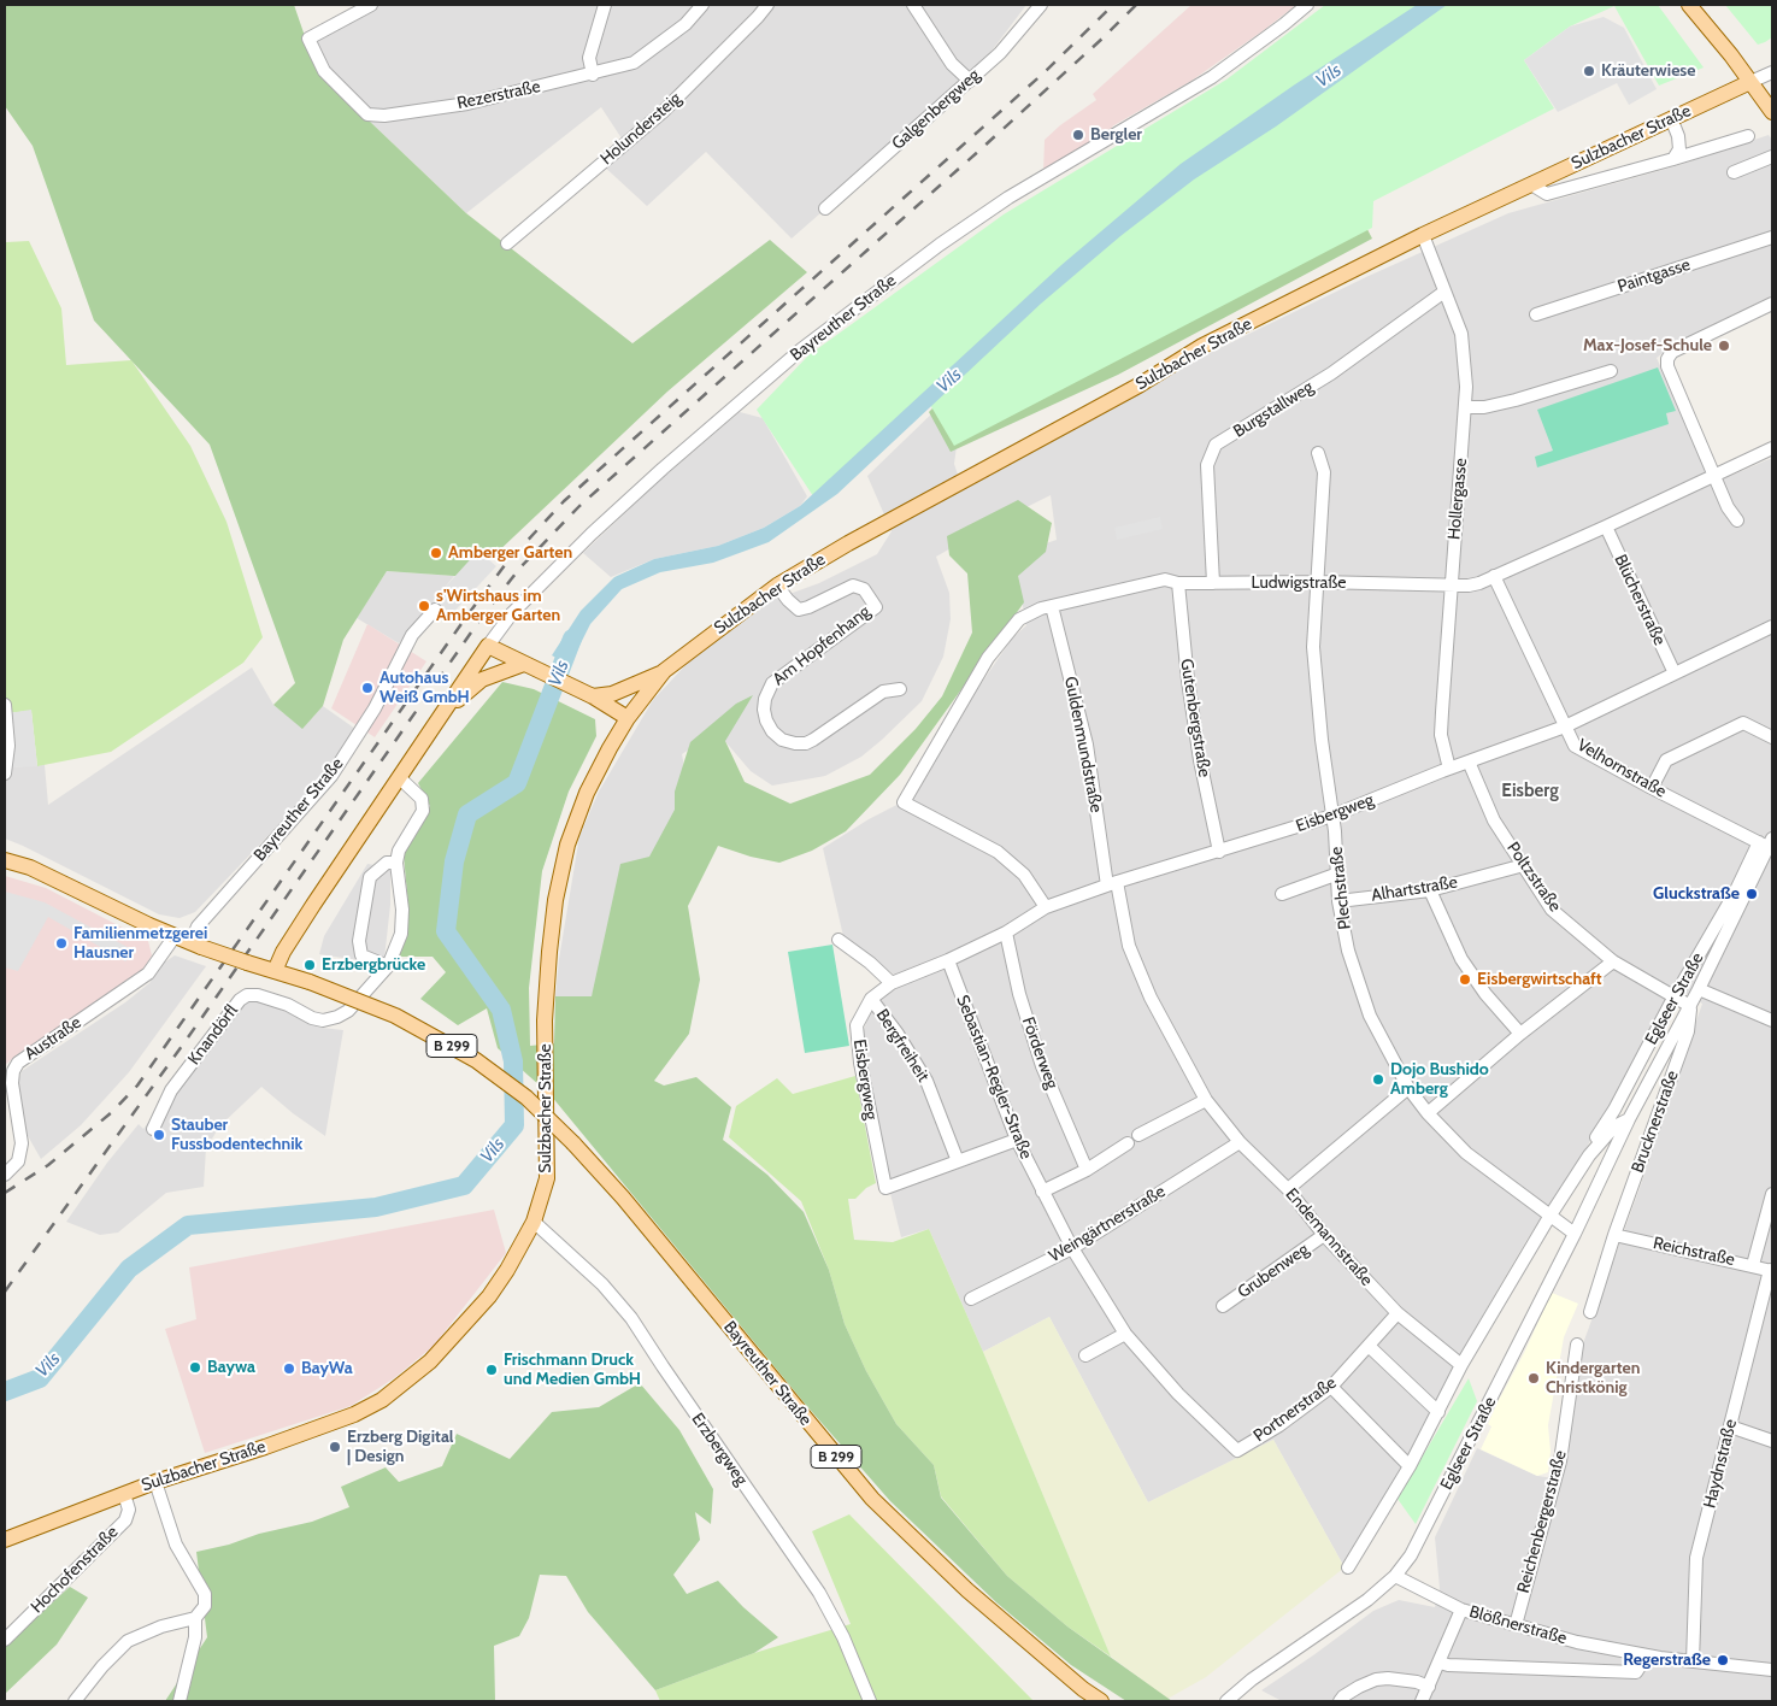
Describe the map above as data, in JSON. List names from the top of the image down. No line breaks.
{"streets":{"main road":["Sulzbacher Straße","Bayreuther Straße","B 299"],"street":["Rezerstraße","Galgenbergweg","Holundersteig","Paintgasse","Burgstallweg","Hollergasse","Ludwigstraße","Blücherstraße","Am Hopfenhang","Gutenbergstraße","Guldenmundstraße","Velhornstraße","Eisbergweg","Poltzstraße","Plechstraße","Alhartstraße","Eglseer Straße","Knandörfl","Austraße","Bergfreiheit","Förderweg","Sebastian-Regler-Straße","Brucknerstraße","Weingärtnerstraße","Endemannstraße","Reichstraße","Grubenweg","Portnerstraße","Erzbergweg","Haydnstraße","Reichenbergerstraße","Hochofenstraße","Blößnerstraße"]},"crossings":[["Sulzbacher Straße","Hollergasse"],["Sulzbacher Straße","Am Hopfenhang"],["Sulzbacher Straße","Erzbergweg"],["Sulzbacher Straße","Hochofenstraße"],["Bayreuther Straße","B 299"],["Burgstallweg","Hollergasse"],["Burgstallweg","Ludwigstraße"],["Hollergasse","Ludwigstraße"],["Hollergasse","Eisbergweg"],["Ludwigstraße","Blücherstraße"],["Ludwigstraße","Gutenbergstraße"],["Ludwigstraße","Guldenmundstraße"],["Ludwigstraße","Velhornstraße"],["Ludwigstraße","Eisbergweg"],["Ludwigstraße","Plechstraße"],["Blücherstraße","Eisbergweg"],["Gutenbergstraße","Eisbergweg"],["Guldenmundstraße","Eisbergweg"],["Guldenmundstraße","Endemannstraße"],["Velhornstraße","Eisbergweg"],["Velhornstraße","Eglseer Straße"],["Eisbergweg","Poltzstraße"],["Eisbergweg","Plechstraße"],["Eisbergweg","Bergfreiheit"],["Eisbergweg","Förderweg"],["Eisbergweg","Sebastian-Regler-Straße"],["Eisbergweg","Endemannstraße"],["Poltzstraße","Alhartstraße"],["Poltzstraße","Eglseer Straße"],["Poltzstraße","Brucknerstraße"],["Plechstraße","Alhartstraße"],["Plechstraße","Eglseer Straße"],["Eglseer Straße","Brucknerstraße"],["Eglseer Straße","Endemannstraße"],["Eglseer Straße","Blößnerstraße"],["Austraße","B 299"],["Sebastian-Regler-Straße","Weingärtnerstraße"],["Sebastian-Regler-Straße","Portnerstraße"],["Brucknerstraße","Reichstraße"],["Weingärtnerstraße","Endemannstraße"],["Endemannstraße","Grubenweg"],["Endemannstraße","Portnerstraße"],["Reichstraße","Haydnstraße"],["Haydnstraße","Blößnerstraße"],["Reichenbergerstraße","Blößnerstraße"]],"districts":["Eisberg"],"water":["Vils"],"places":["Kräuterwiese","Bergler","Max-Josef-Schule","Amberger Garten","s'Wirtshaus im Amberger Garten","Autohaus Weiß GmbH","Gluckstraße","Familienmetzgerei Hausner","Erzbergbrücke","Eisbergwirtschaft","Dojo Bushido Amberg","Stauber Fussbodentechnik","Baywa","BayWa","Frischmann Druck und Medien GmbH","Kindergarten Christkönig","Erzberg Digital | Design","Regerstraße"]}
